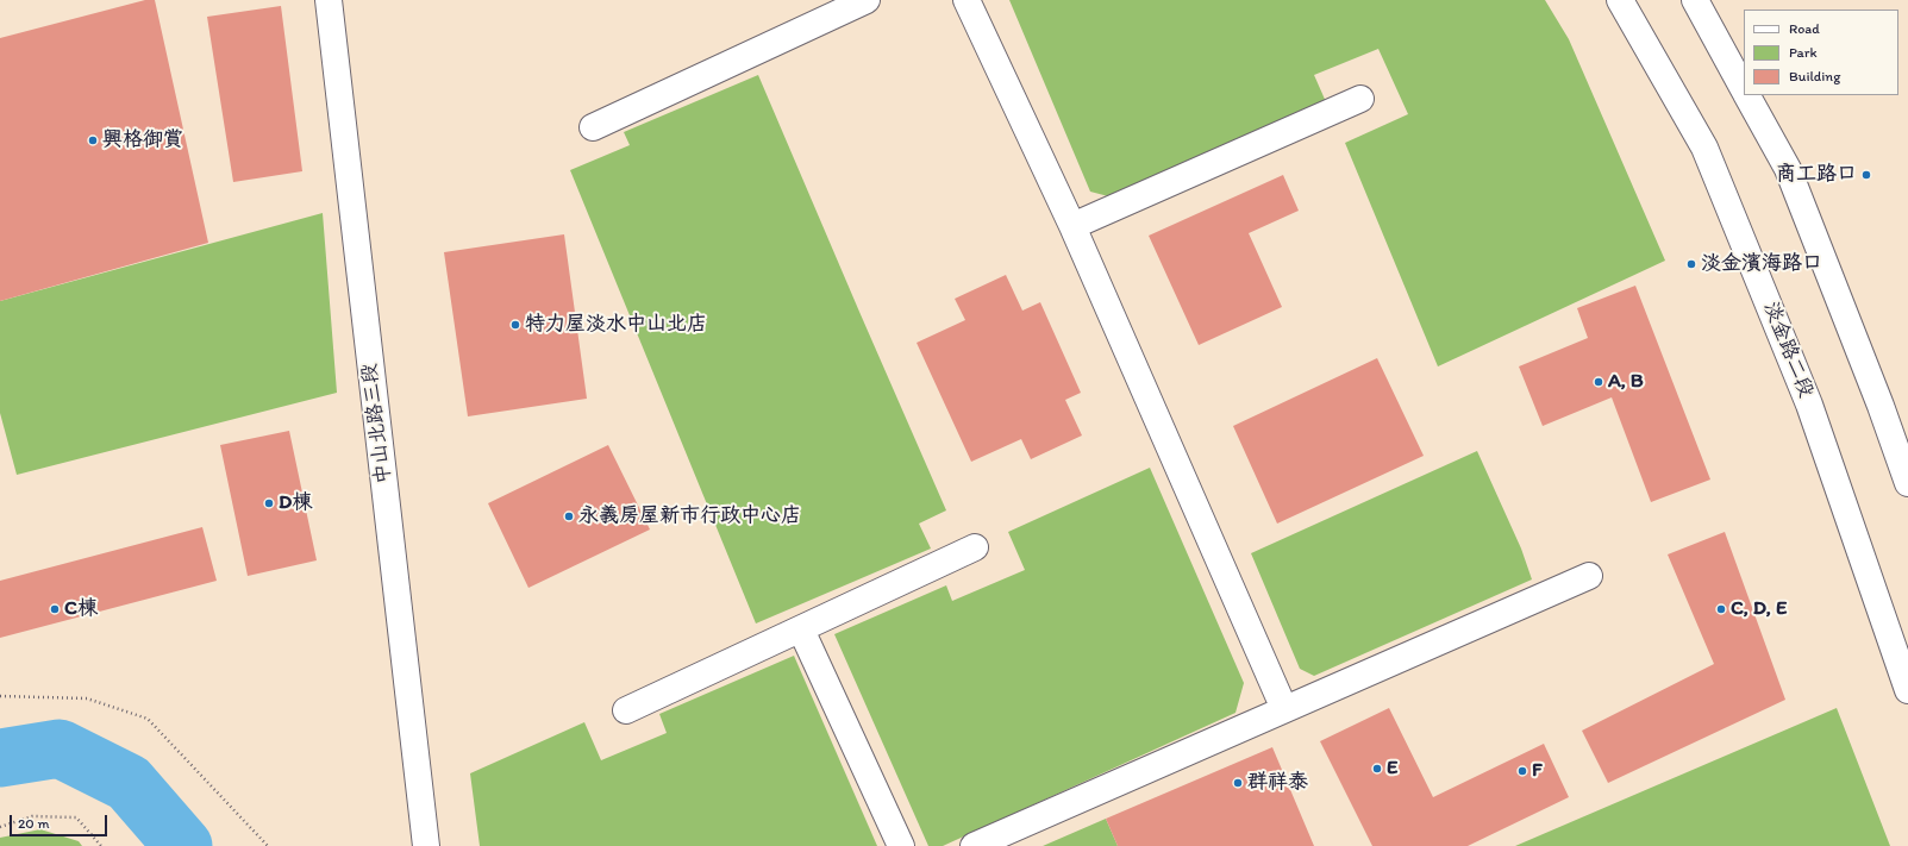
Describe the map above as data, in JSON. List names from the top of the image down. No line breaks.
{"streets":{"street":["淡金路二段","中山北路三段"]},"places":["興格御賞","商工路口","淡金濱海路口","特力屋淡水中山北店","A, B","D棟","永義房屋新市行政中心店","C棟","C, D, E","E","F","群祥泰"],"legend":["Road","Park","Building"],"scale_bar":"20 m"}
